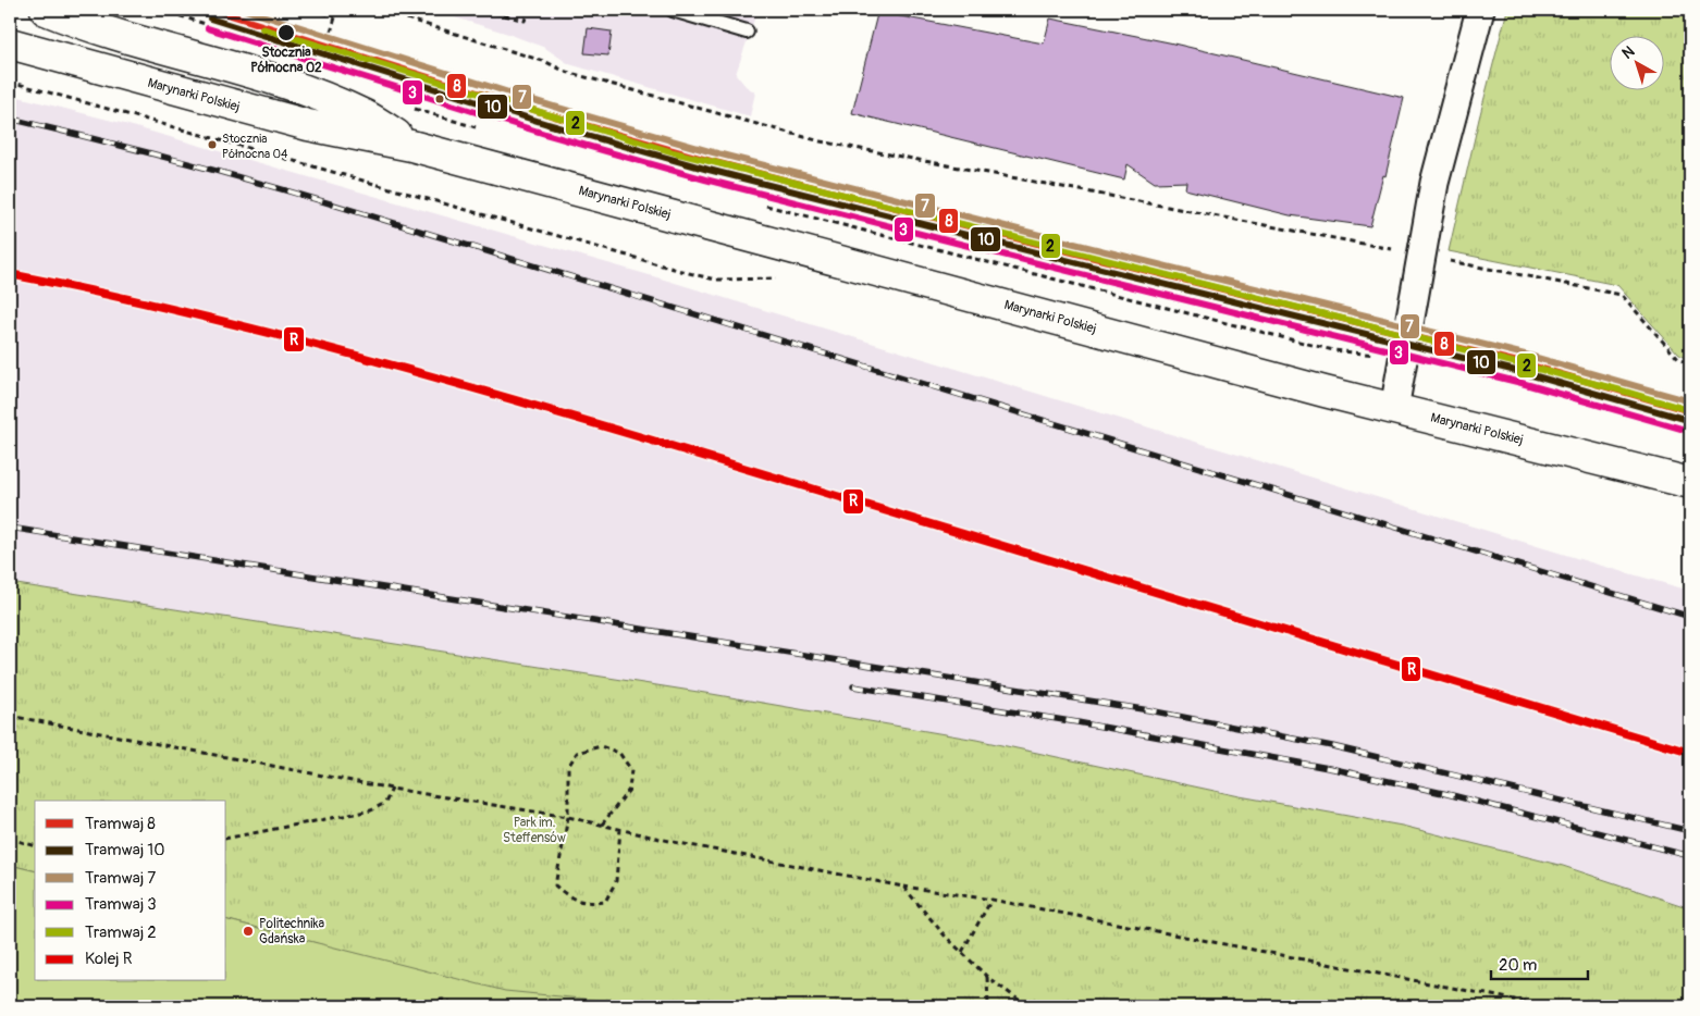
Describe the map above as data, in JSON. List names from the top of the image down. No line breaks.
{"streets":{"main road":["Marynarki Polskiej"]},"parks":["Park im. Steffensów"],"places":["Stocznia Północna 02","Stocznia Północna 04","Politechnika Gdańska"],"lines":["tram line 8","tram line 7","tram line 10","tram line 3","tram line 2","rail line R"],"legend":["Tramwaj 8","Tramwaj 10","Tramwaj 7","Tramwaj 3","Tramwaj 2","Kolej R"],"scale_bar":"20 m","north":"top left"}
